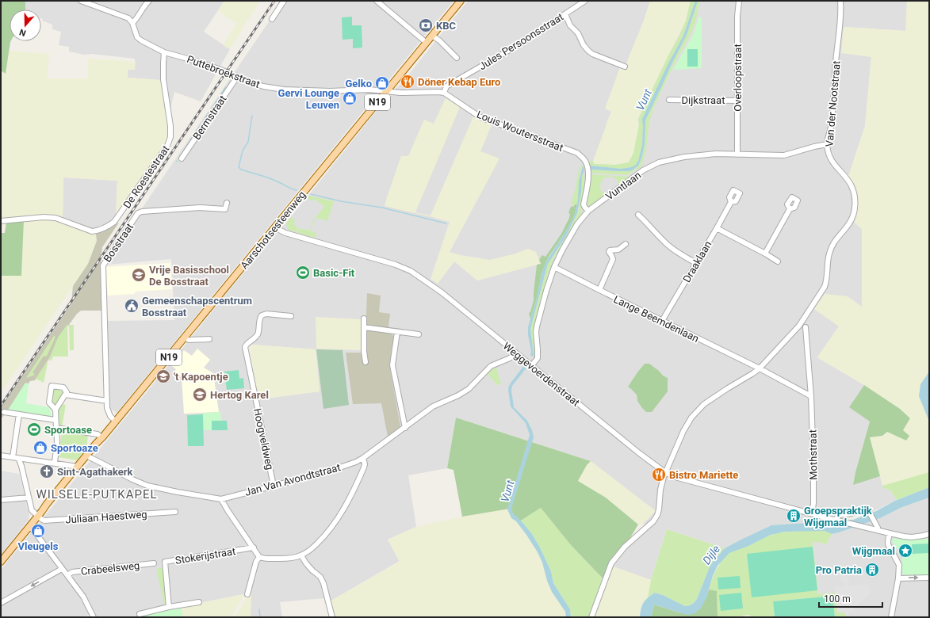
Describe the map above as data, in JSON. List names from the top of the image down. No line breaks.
{"streets":{"main road":["N19","Aarschotsesteenweg"],"street":["Jules Persoonsstraat","Puttebroekstraat","Overloopstraat","Dijkstraat","Van der Nootstraat","Bermstraat","Louis Woutersstraat","De Roestestraat","Vuntlaan","Bosstraat","Draaklaan","Lange Beemdenlaan","Weggevoerdenstraat","Hoogveldweg","Mothstraat","Jan Van Avondtstraat","Juliaan Haestweg","Stokerijstraat","Crabeelsweg"]},"crossings":[["Jules Persoonsstraat","Louis Woutersstraat"],["Puttebroekstraat","Bermstraat"],["Puttebroekstraat","De Roestestraat"],["Puttebroekstraat","Aarschotsesteenweg"],["Overloopstraat","Dijkstraat"],["Overloopstraat","Vuntlaan"],["Van der Nootstraat","Vuntlaan"],["Van der Nootstraat","Lange Beemdenlaan"],["Van der Nootstraat","Weggevoerdenstraat"],["Louis Woutersstraat","Vuntlaan"],["Vuntlaan","Lange Beemdenlaan"],["Vuntlaan","Weggevoerdenstraat"],["Aarschotsesteenweg","Bosstraat"],["Aarschotsesteenweg","Weggevoerdenstraat"],["Aarschotsesteenweg","Juliaan Haestweg"],["Draaklaan","Lange Beemdenlaan"],["Weggevoerdenstraat","Mothstraat"],["Weggevoerdenstraat","Jan Van Avondtstraat"],["Hoogveldweg","Jan Van Avondtstraat"]],"districts":["WILSELE-PUTKAPEL"],"water":["Vunt","Dijle"],"places":{"bank":["KBC"],"restaurant":["Döner Kebap Euro","Bistro Mariette"],"shop":["Gelko","Gervi Lounge Leuven","Sportoaze","Vleugels"],"sports":["Basic-Fit","Sportoase"],"school or university":["Vrije Basisschool De Bosstraat","'t Kapoentje","Hertog Karel"],"public building":["Gemeenschapscentrum Bosstraat"],"church":["Sint-Agathakerk"],"building":["Groepspraktijk Wijgmaal","Pro Patria"],"place":["Wijgmaal"]},"scale_bar":"100 m","north":"bottom"}
